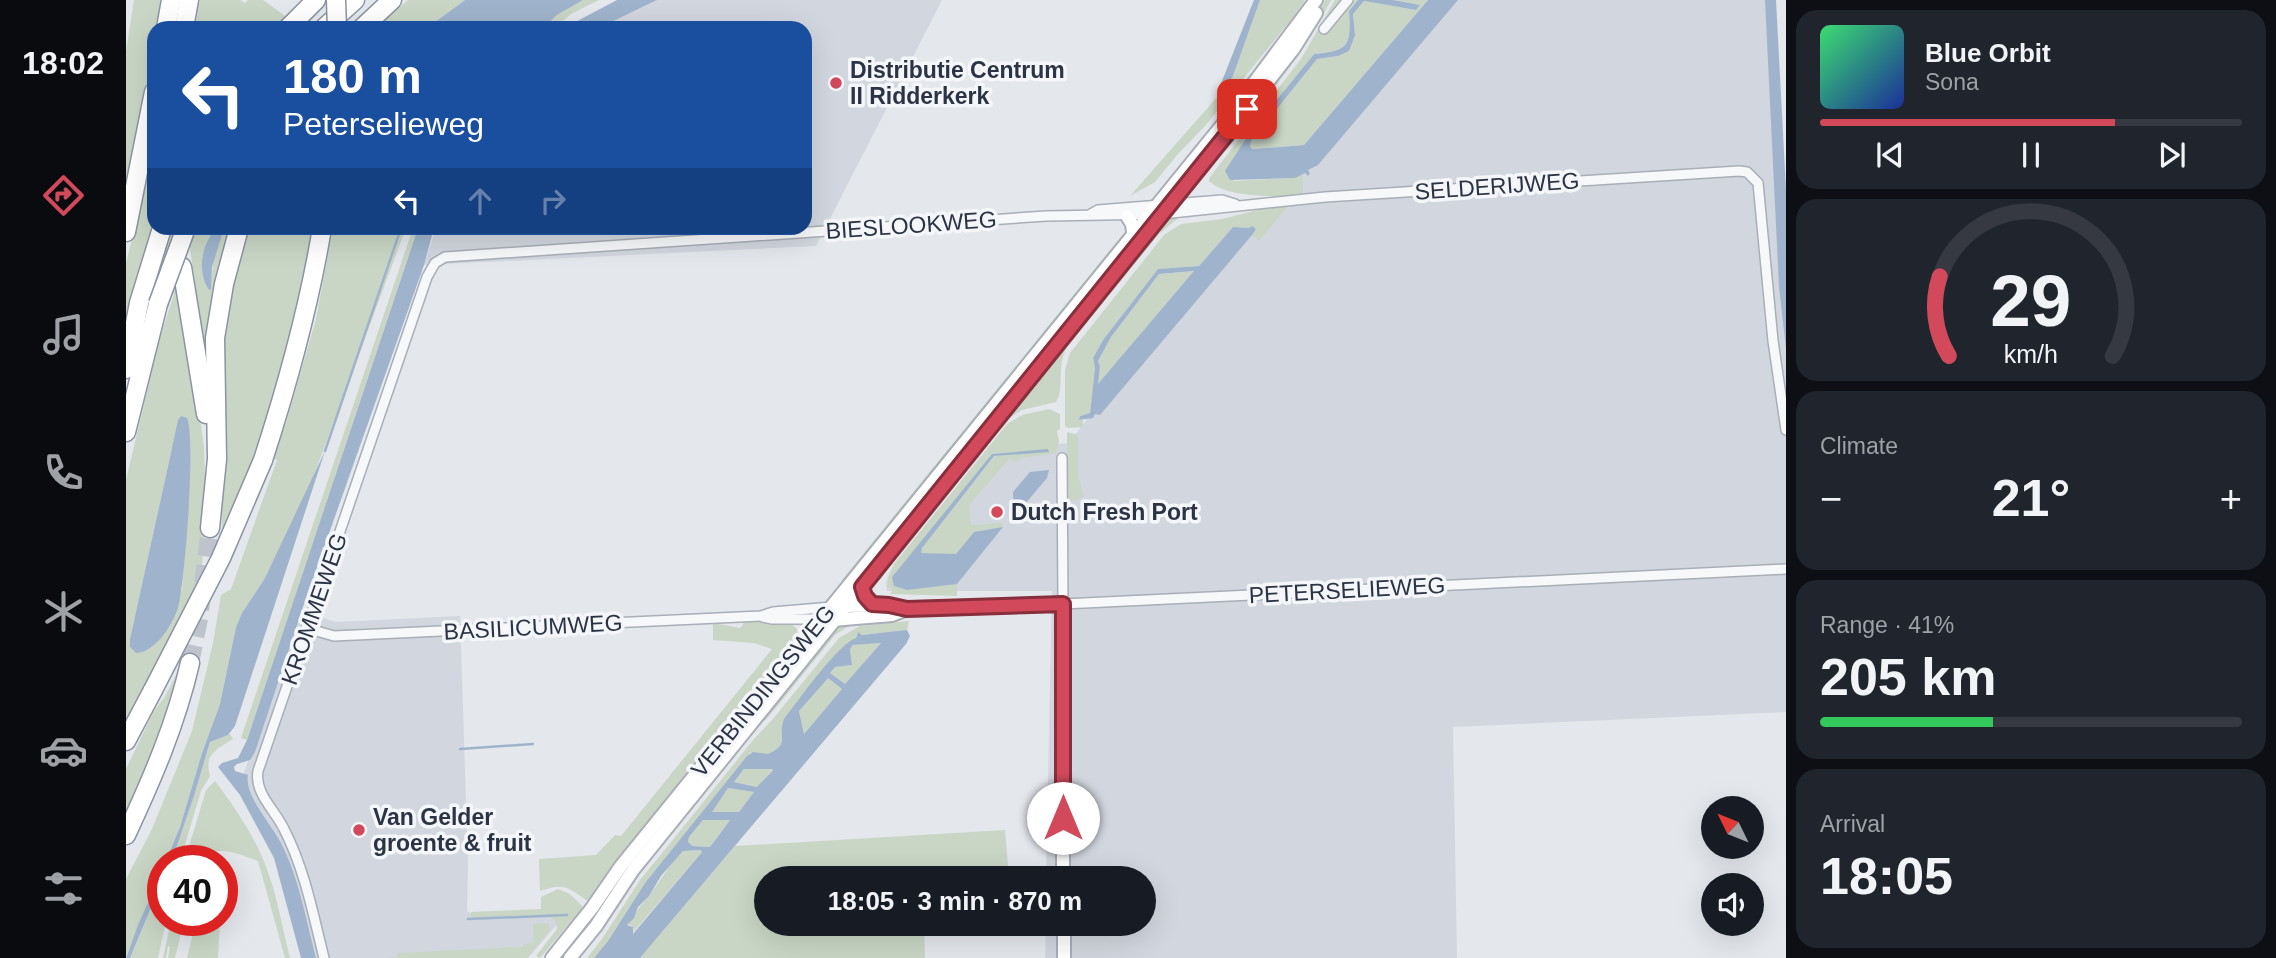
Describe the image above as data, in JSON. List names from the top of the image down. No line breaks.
{"streets":{"street":["SELDERIJWEG","BIESLOOKWEG","PETERSELIEWEG","KROMMEWEG","BASILICUMWEG","VERBINDINGSWEG"]},"crossings":[["SELDERIJWEG","BIESLOOKWEG"],["SELDERIJWEG","VERBINDINGSWEG"],["BIESLOOKWEG","KROMMEWEG"],["BIESLOOKWEG","VERBINDINGSWEG"],["PETERSELIEWEG","BASILICUMWEG"],["PETERSELIEWEG","VERBINDINGSWEG"],["KROMMEWEG","BASILICUMWEG"],["BASILICUMWEG","VERBINDINGSWEG"]],"places":["Distributie Centrum II Ridderkerk","Dutch Fresh Port","Van Gelder groente & fruit"],"north":"top left","page":{"tabs":"18:02","turn":["180 m","Peterselieweg"],"song":["Blue Orbit","Sona"],"tile":["Climate",["Range · 41%","205 km"],["Arrival","18:05"]],"heat":["−","21°","+"],"limit":"40","trip":"18:05 · 3 min · 870 m","gauge":["29","km/h"]}}
